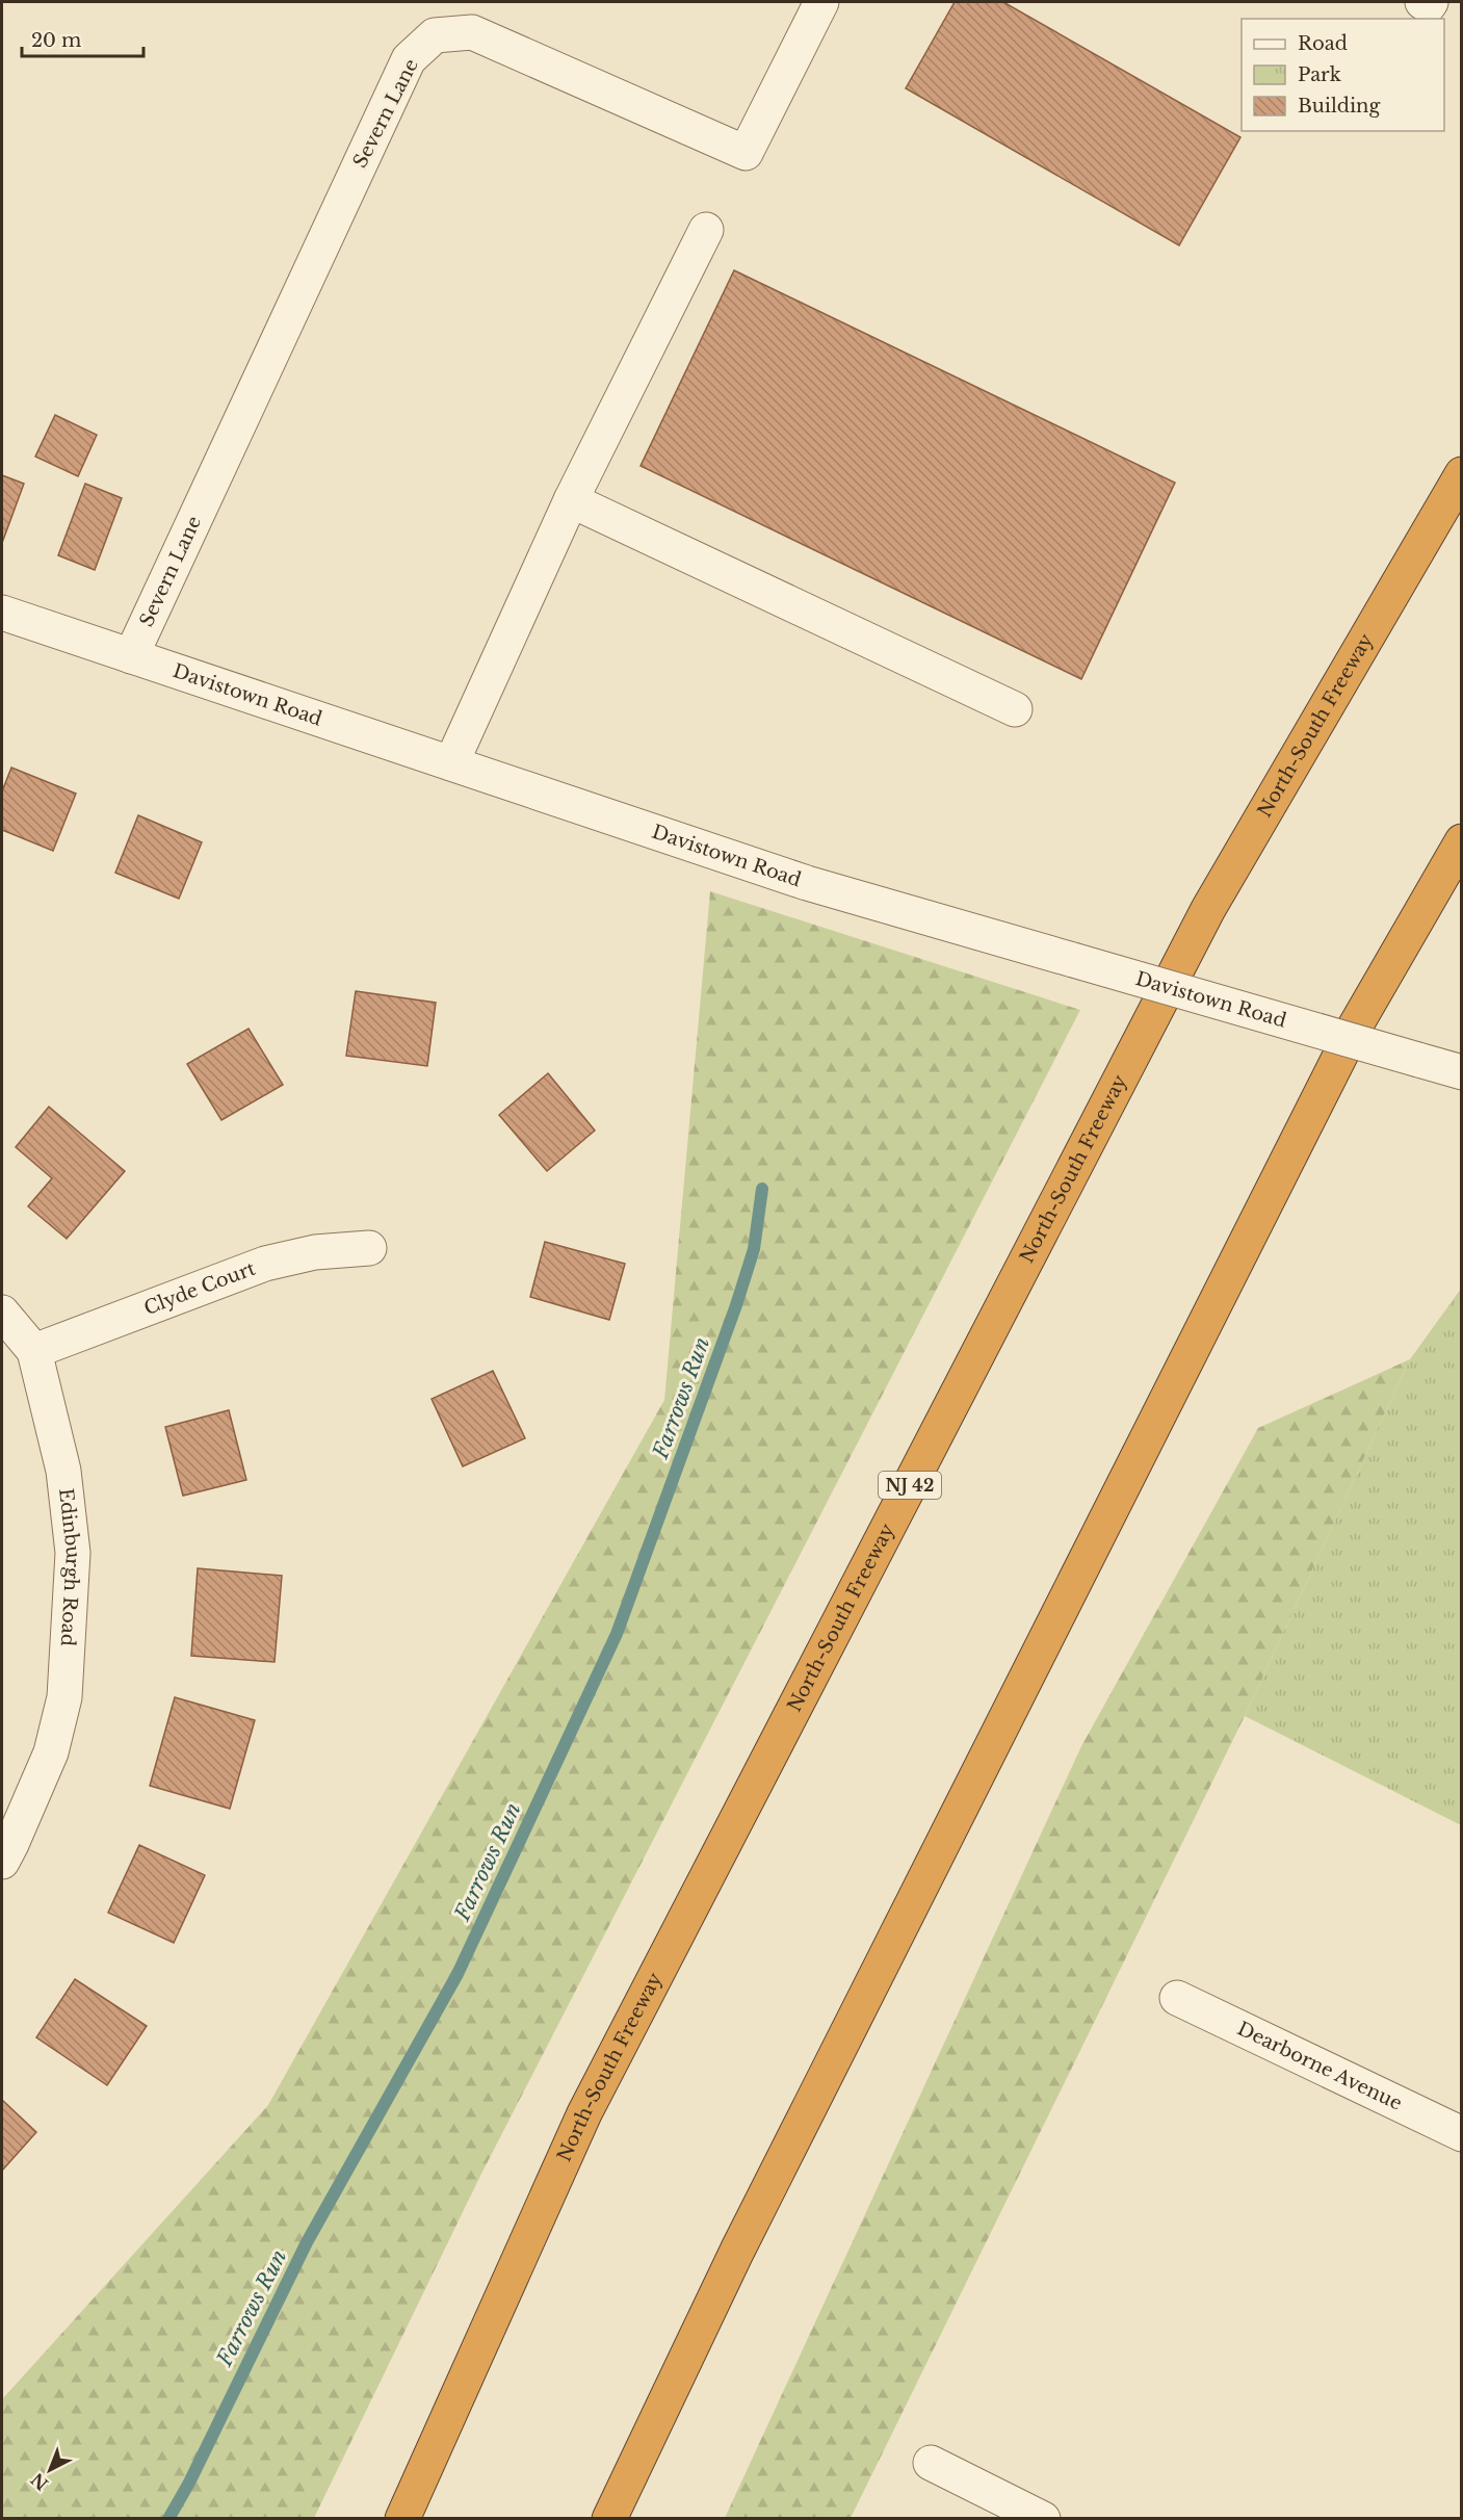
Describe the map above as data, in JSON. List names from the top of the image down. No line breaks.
{"streets":{"highway":["North-South Freeway","NJ 42"],"street":["Severn Lane","Davistown Road","Clyde Court","Edinburgh Road","Dearborne Avenue"]},"crossings":[["Severn Lane","Davistown Road"],["Clyde Court","Edinburgh Road"]],"water":["Farrows Run"],"legend":["Road","Park","Building"],"scale_bar":"20 m","north":"bottom left"}
